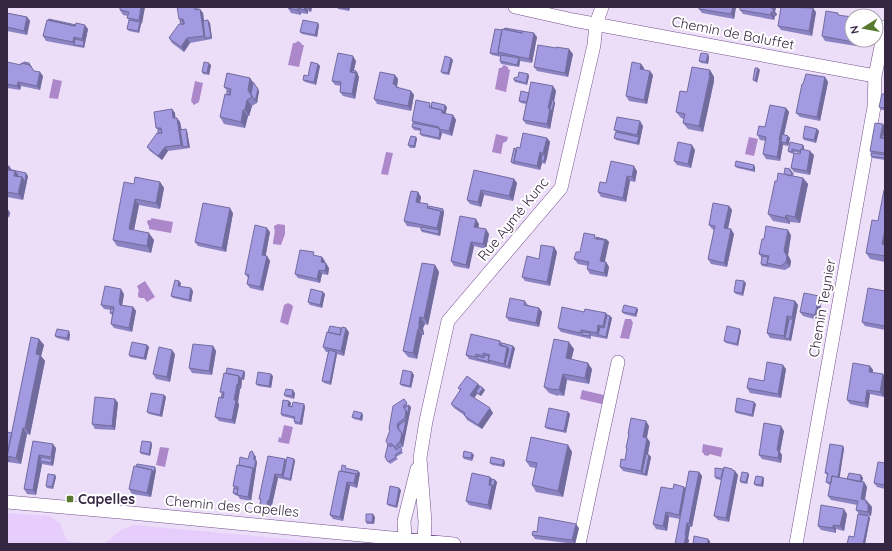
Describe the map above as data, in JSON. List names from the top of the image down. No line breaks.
{"streets":{"street":["Chemin de Baluffet","Rue Aymé Kunc","Chemin Teynier","Chemin des Capelles"]},"crossings":[["Chemin de Baluffet","Rue Aymé Kunc"],["Chemin de Baluffet","Chemin Teynier"],["Rue Aymé Kunc","Chemin des Capelles"]],"places":{"transit":["Capelles"]},"north":"left"}
